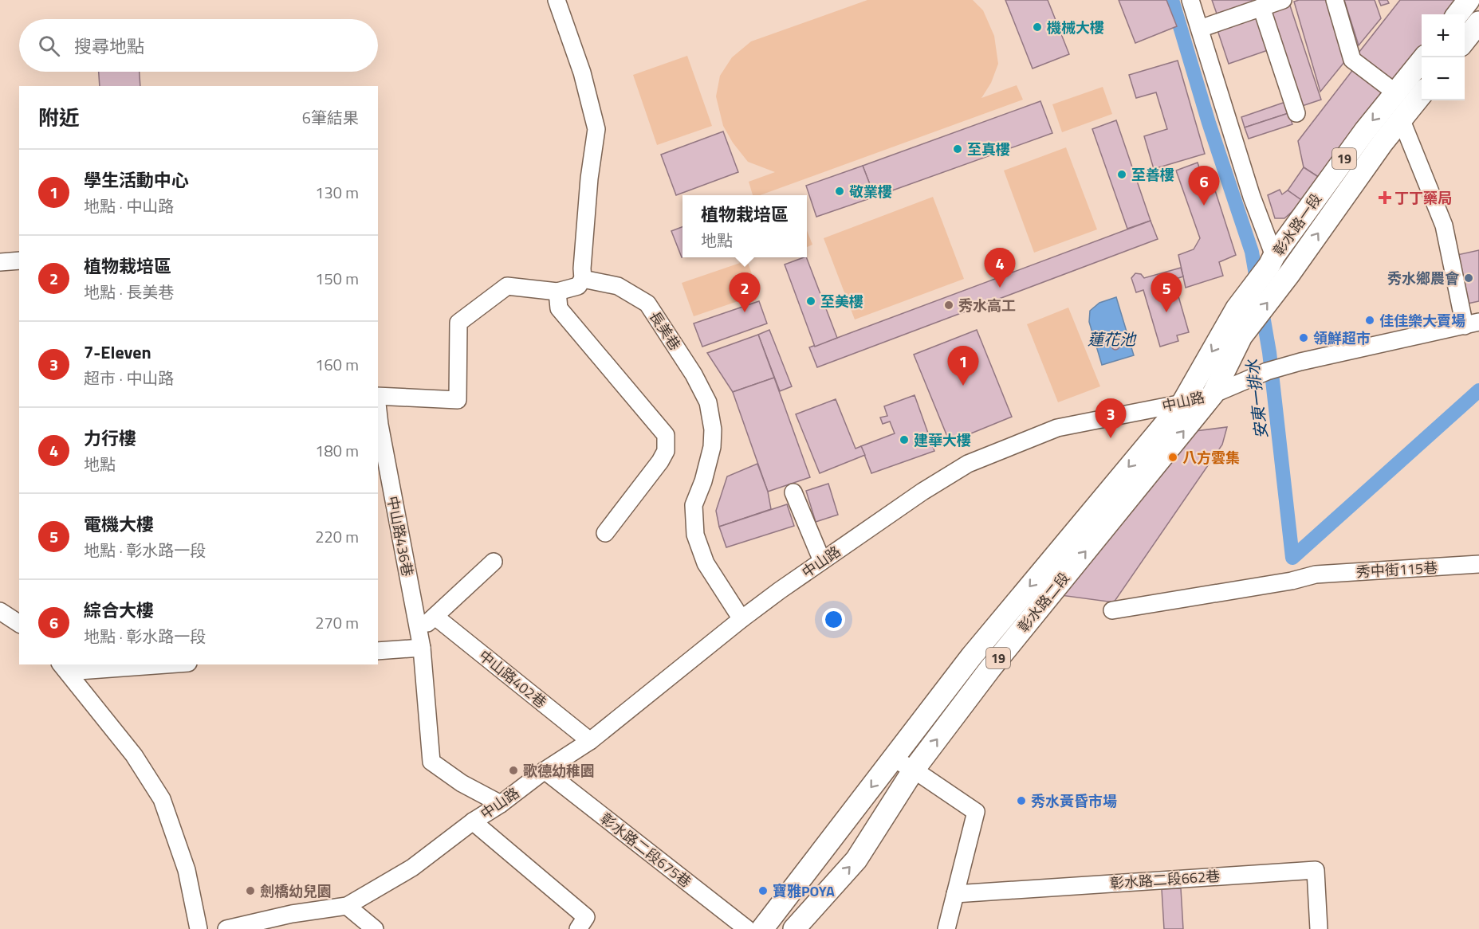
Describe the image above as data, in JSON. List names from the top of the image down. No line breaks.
{"streets":{"main road":["19","彰水路一段","彰水路二段"],"street":["長美巷","中山路","中山路436巷","秀中街115巷","中山路402巷","彰水路二段675巷","彰水路二段662巷"]},"crossings":[["彰水路一段","中山路"],["彰水路一段","彰水路二段"],["長美巷","中山路"],["中山路","中山路436巷"],["中山路","彰水路二段"],["中山路","中山路402巷"],["中山路","彰水路二段675巷"]],"water":["蓮花池","安東一排水"],"places":{"other":["機械大樓","至真樓","至善樓","敬業樓","秀水鄉農會","至美樓","秀水高工","佳佳樂大賣場","領鮮超市","建華大樓","八方雲集","歌德幼稚園","秀水黃昏市場","劍橋幼兒園","寶雅POYA"],"health":["丁丁藥局"]},"page":{"map_buttons":["+","−"],"search":"搜尋地點","heading":["附近","6筆結果"],"list":[{"mark":"1","name":"學生活動中心","note":"地點 · 中山路","value":"130 m"},{"mark":"2","name":"植物栽培區","note":"地點 · 長美巷","value":"150 m"},{"mark":"3","name":"7-Eleven","note":"超市 · 中山路","value":"160 m"},{"mark":"4","name":"力行樓","note":"地點","value":"180 m"},{"mark":"5","name":"電機大樓","note":"地點 · 彰水路一段","value":"220 m"},{"mark":"6","name":"綜合大樓","note":"地點 · 彰水路一段","value":"270 m"}],"pins":["6","4","2","5","1","3"],"popup":["植物栽培區","地點"]}}
